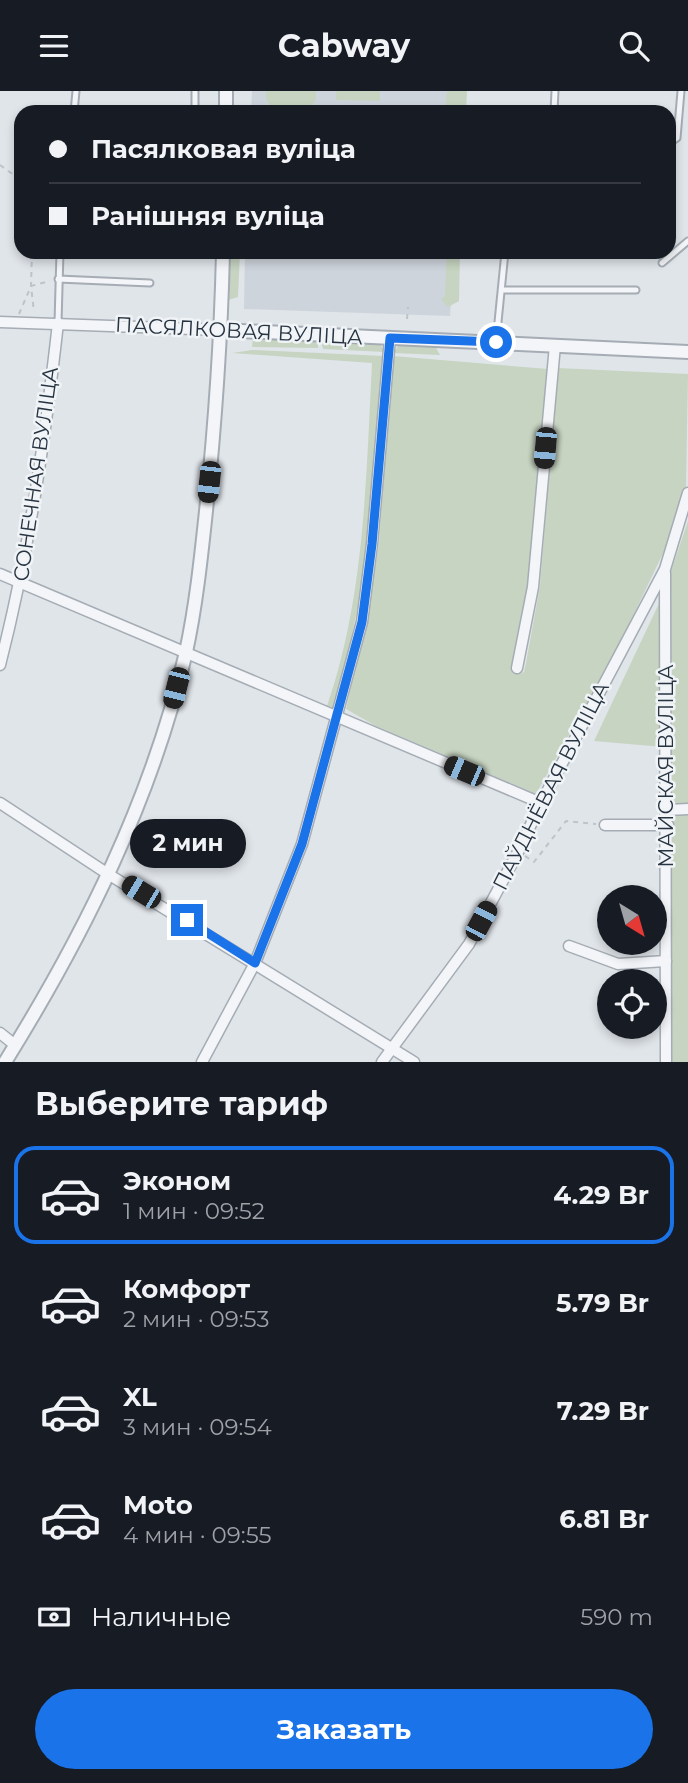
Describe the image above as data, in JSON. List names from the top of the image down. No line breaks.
{"streets":{"street":["ПАСЯЛКОВАЯ ВУЛІЦА","СОНЕЧНАЯ ВУЛІЦА","МАЙСКАЯ ВУЛІЦА","ПАЎДНЁВАЯ ВУЛІЦА"]},"crossings":[["ПАСЯЛКОВАЯ ВУЛІЦА","СОНЕЧНАЯ ВУЛІЦА"],["МАЙСКАЯ ВУЛІЦА","ПАЎДНЁВАЯ ВУЛІЦА"]],"north":"bottom right","page":{"header":"Cabway","banner":["Пасялковая вуліца","Ранішняя вуліца"],"bubble":"2 мин","heading":"Выберите тариф","list":[{"name":"Эконом","note":"1 мин · 09:52","value":"4.29 Br"},{"name":"Комфорт","note":"2 мин · 09:53","value":"5.79 Br"},{"name":"XL","note":"3 мин · 09:54","value":"7.29 Br"},{"name":"Moto","note":"4 мин · 09:55","value":"6.81 Br"}],"pay":["Наличные","590 m"],"buttons":"Заказать"}}
